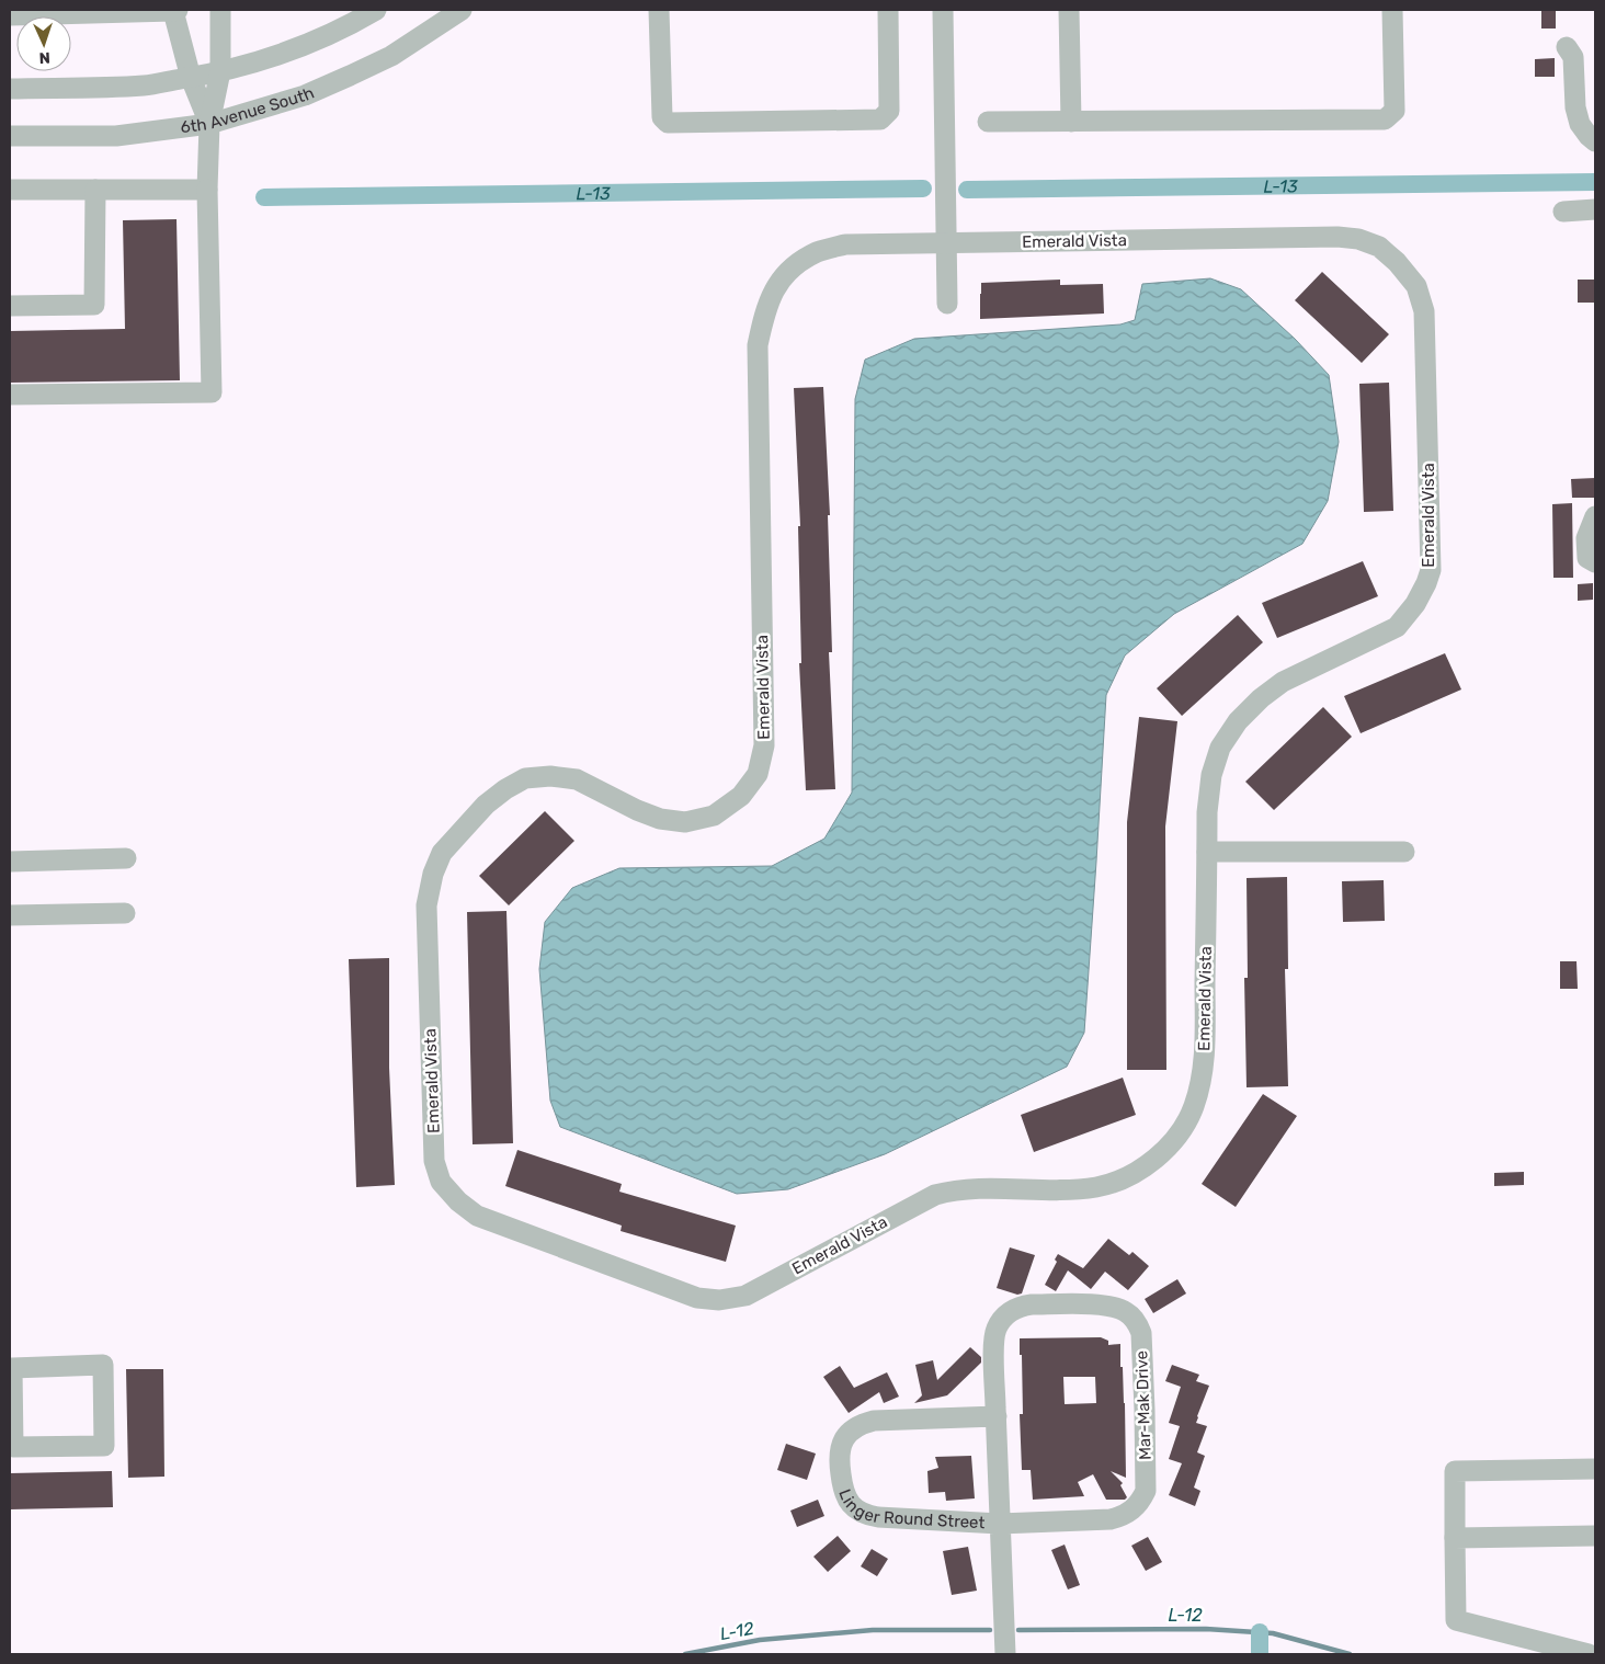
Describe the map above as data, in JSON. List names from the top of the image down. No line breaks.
{"streets":{"street":["6th Avenue South","Emerald Vista","Mar-Mak Drive","Linger Round Street"]},"crossings":[["Mar-Mak Drive","Linger Round Street"]],"water":["L-13","L-12"],"north":"bottom"}
